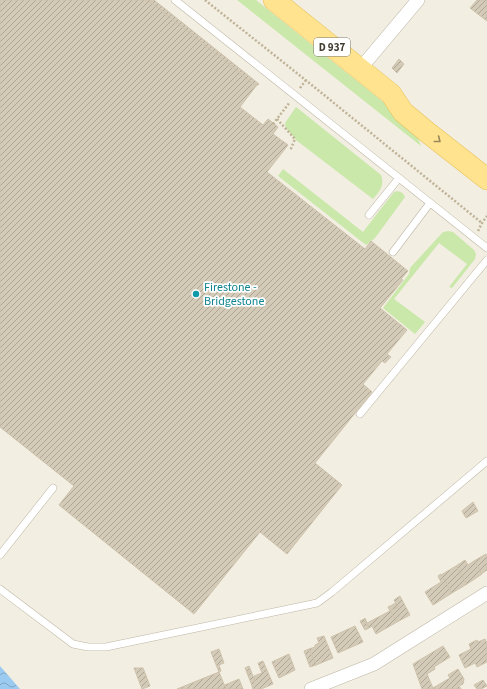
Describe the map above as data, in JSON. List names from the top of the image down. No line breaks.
{"streets":{"main road":["D 937"]},"places":["Firestone - Bridgestone"]}
